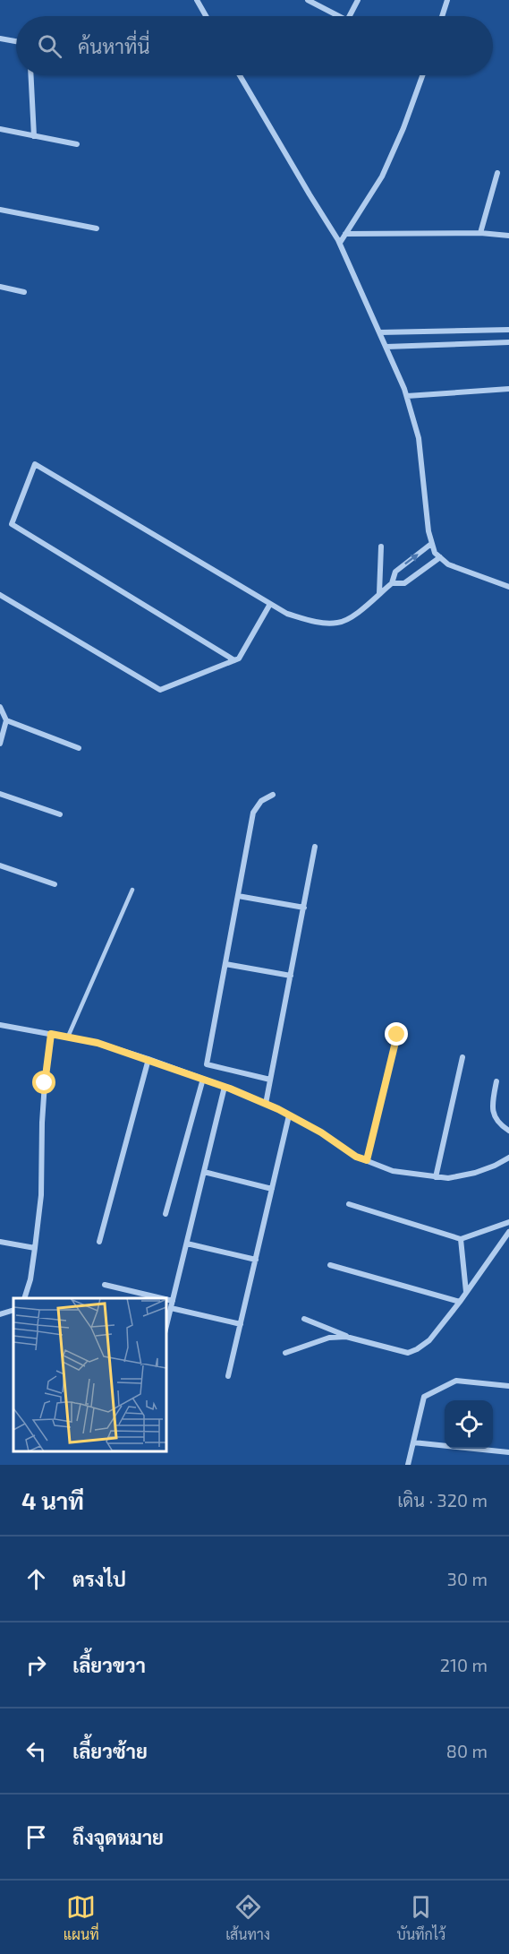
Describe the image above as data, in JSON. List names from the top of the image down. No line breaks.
{"page":{"search":"ค้นหาที่นี่","heading":["4 นาที","เดิน · 320 m"],"list":[["ตรงไป","30 m"],["เลี้ยวขวา","210 m"],["เลี้ยวซ้าย","80 m"],"ถึงจุดหมาย"],"nav":["แผนที่","เส้นทาง","บันทึกไว้"]}}
